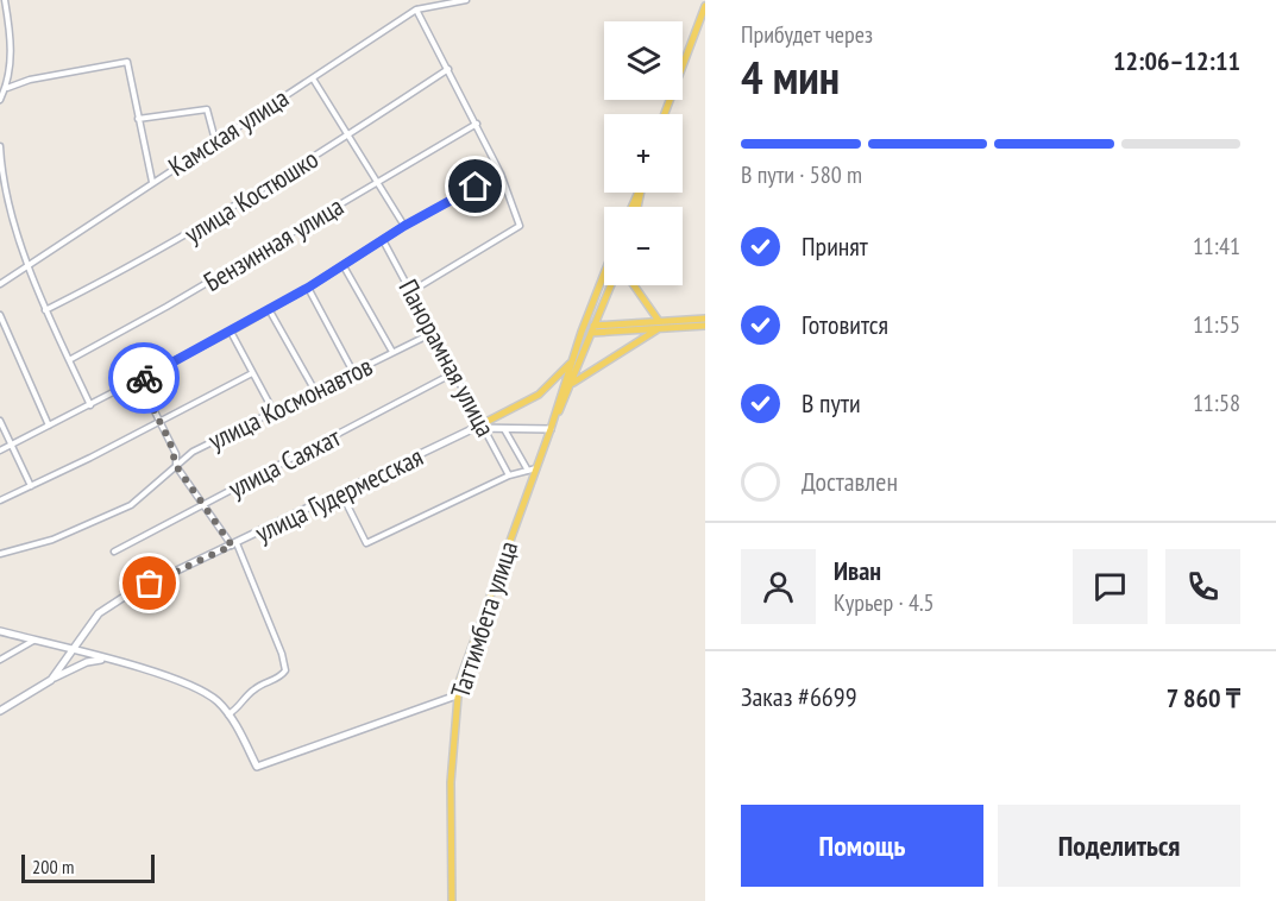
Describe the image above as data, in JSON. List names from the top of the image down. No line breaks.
{"streets":{"main road":["улица Гудермесская","Таттимбета улица"],"street":["Камская улица","улица Костюшко","Бензинная улица","Панорамная улица","улица Космонавтов","улица Саяхат"]},"crossings":[["Панорамная улица","улица Космонавтов"],["Панорамная улица","улица Саяхат"],["Панорамная улица","улица Гудермесская"]],"scale_bar":"200 m","page":{"heading":["4 мин","Прибудет через","12:06–12:11"],"panel":["Иван","Курьер · 4.5","Заказ #6699","7 860 ₸"],"map_buttons":["+","−"],"bar":"В пути · 580 m","list":[["Принят","11:41"],["Готовится","11:55"],["В пути","11:58"],"Доставлен"],"buttons":["Помощь","Поделиться"],"scale":"200 m"}}
